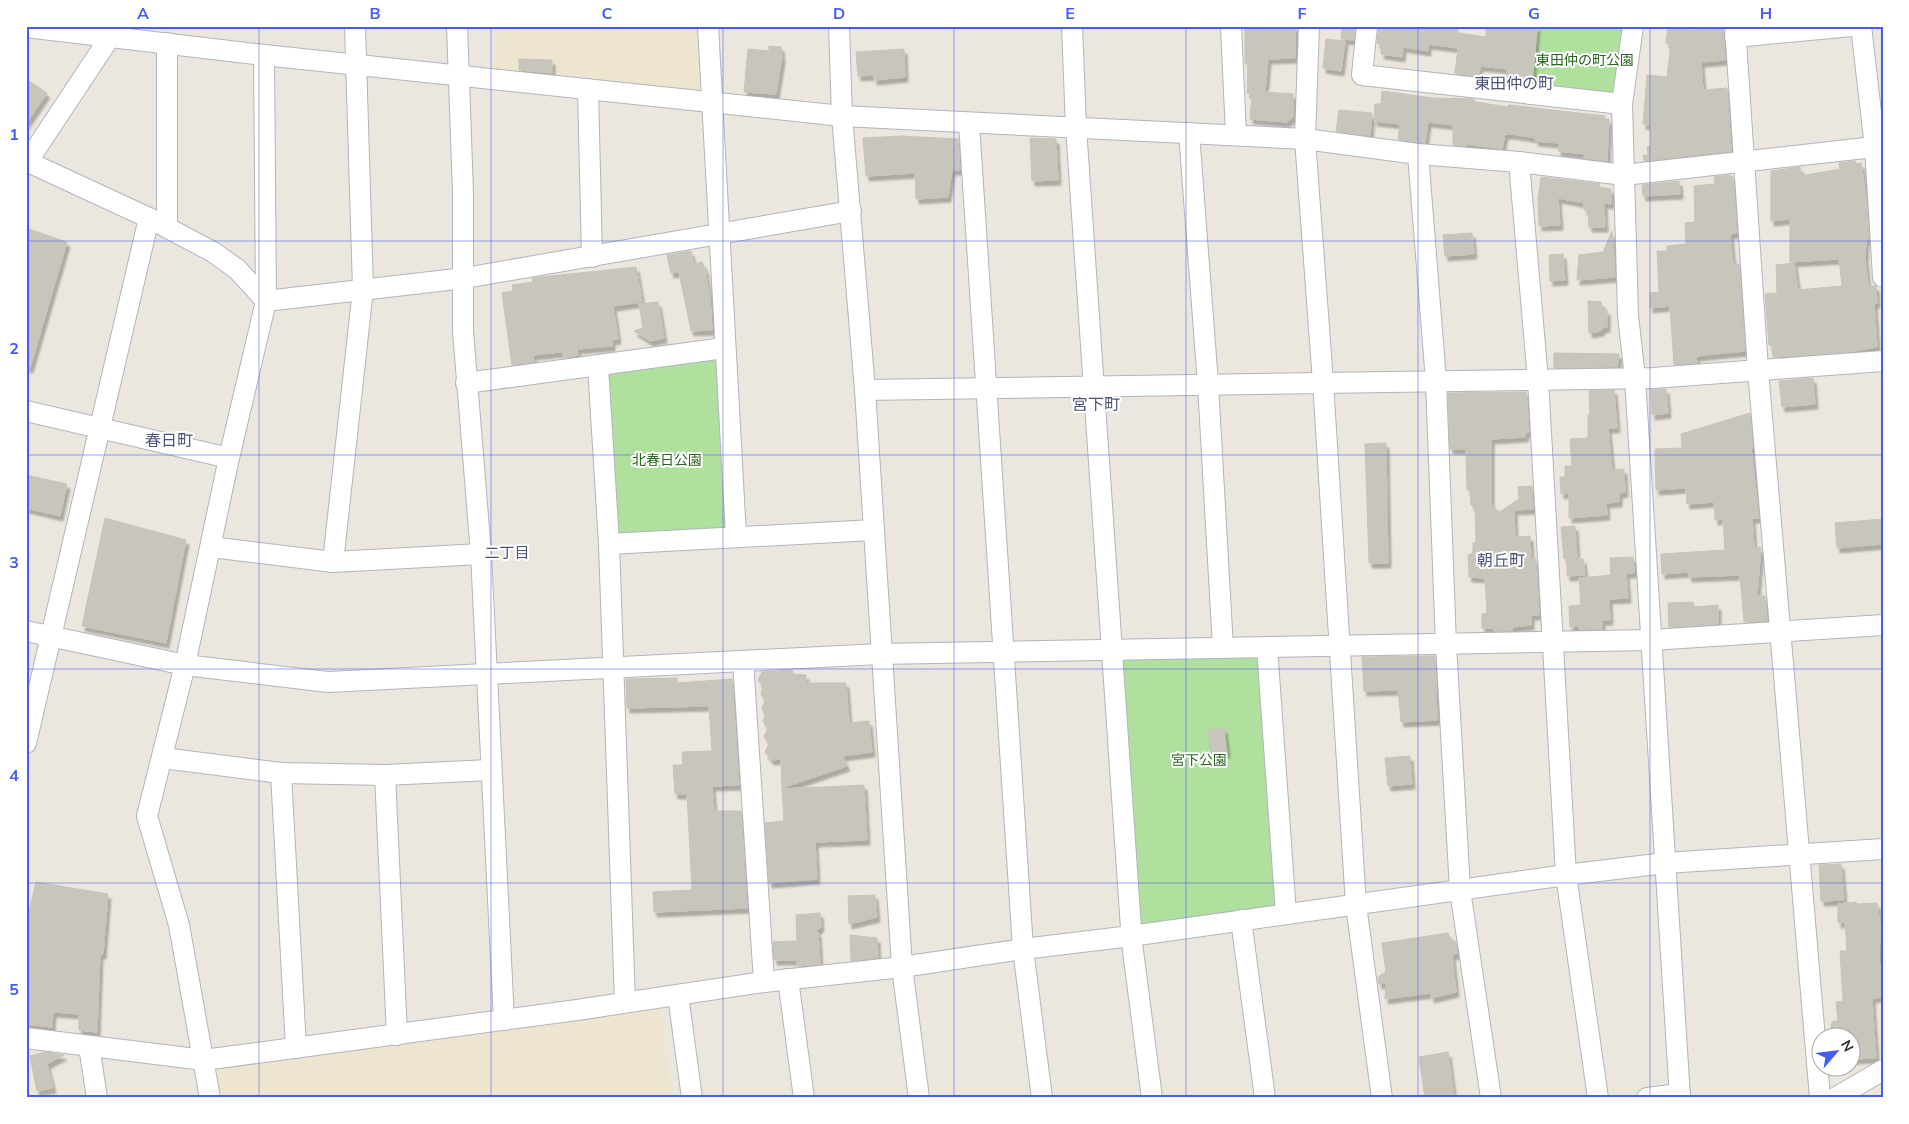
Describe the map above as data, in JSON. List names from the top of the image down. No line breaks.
{"districts":["東田仲の町","宮下町","春日町","二丁目","朝丘町"],"parks":["東田仲の町公園","北春日公園","宮下公園"],"north":"top right","grid":{"columns":["A","B","C","D","E","F","G","H"],"rows":["1","2","3","4","5"]}}
